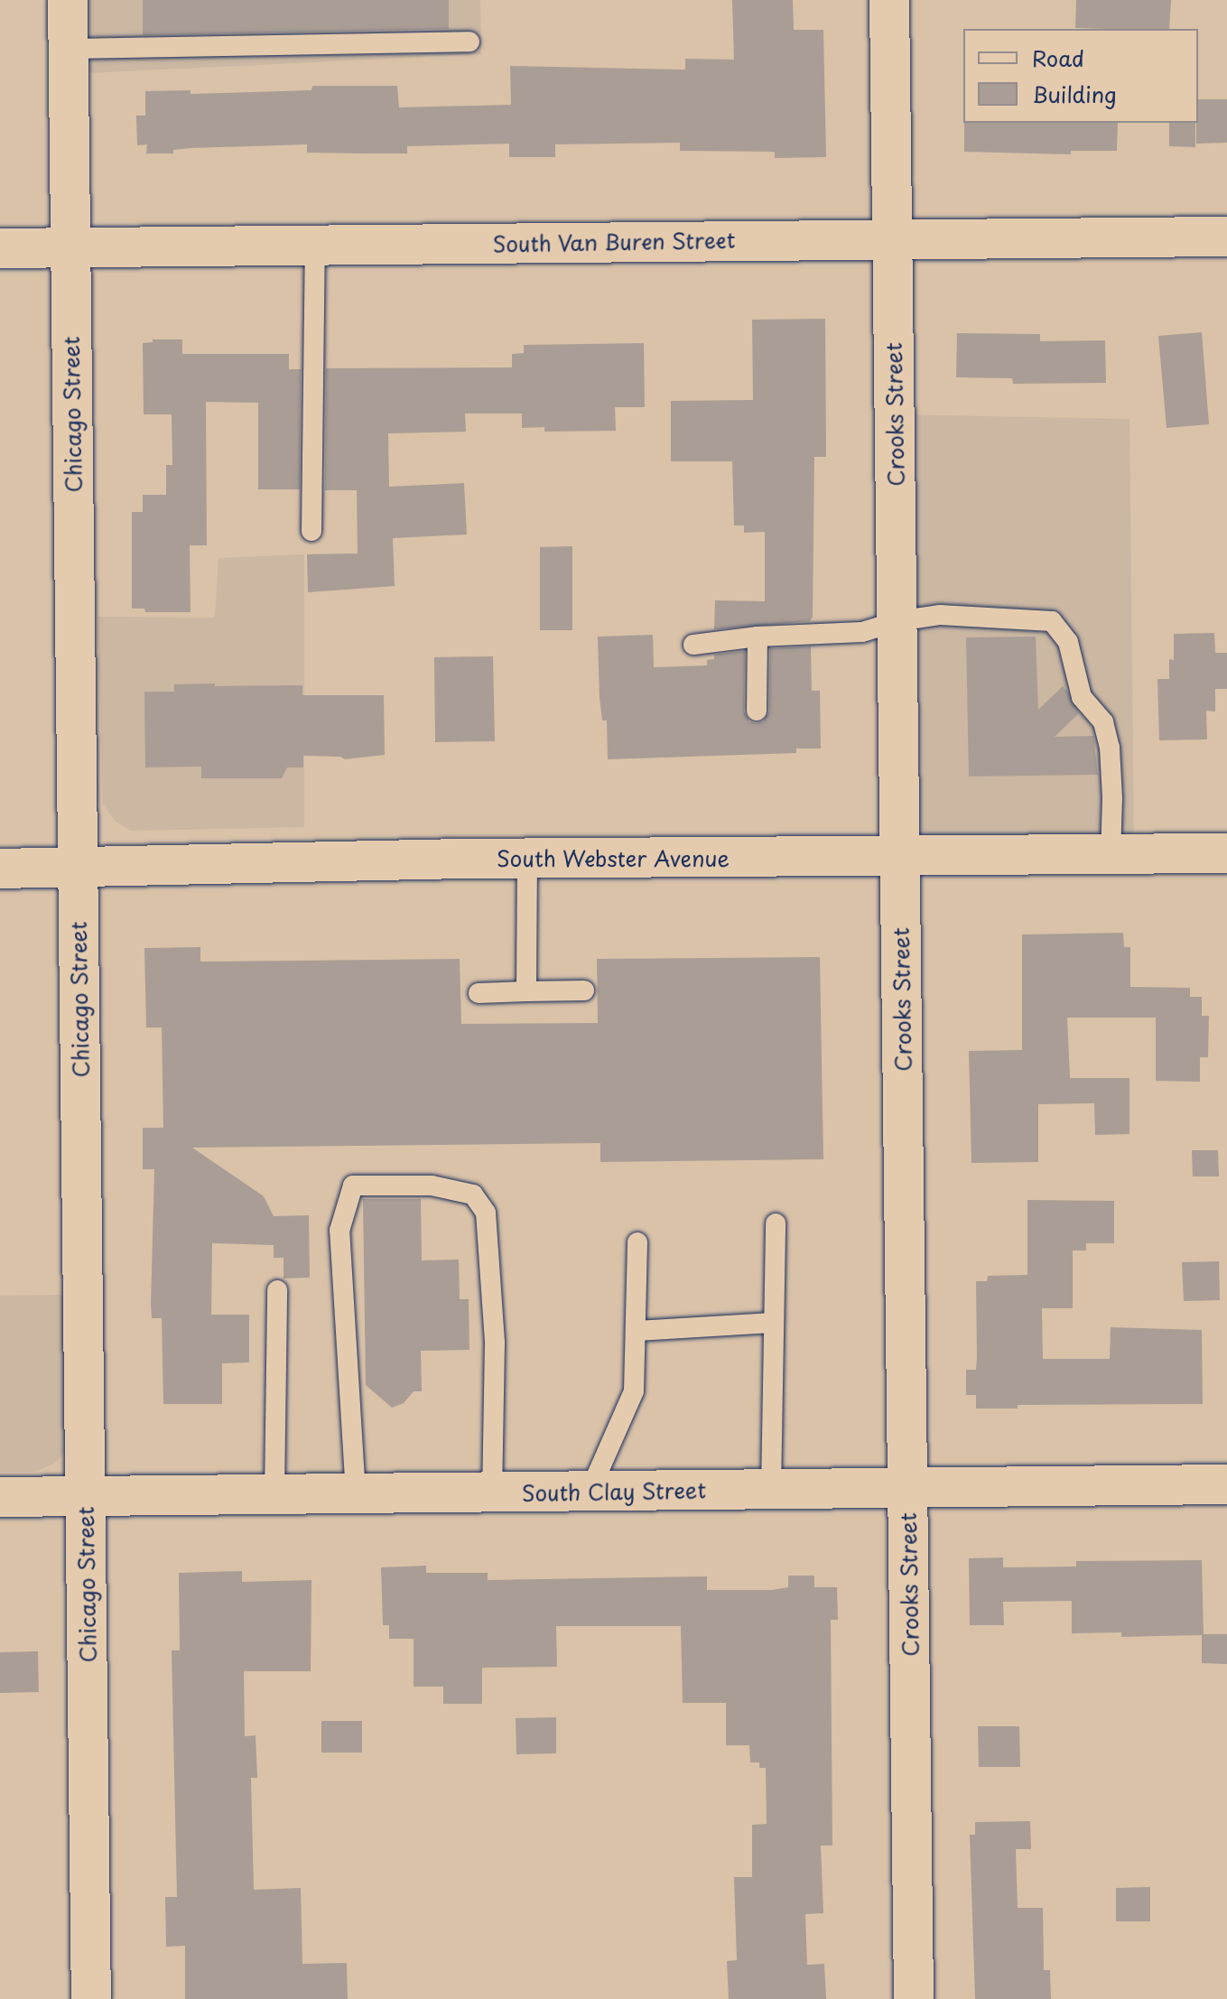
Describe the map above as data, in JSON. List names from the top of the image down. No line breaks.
{"streets":{"street":["South Van Buren Street","Chicago Street","Crooks Street","South Webster Avenue","South Clay Street"]},"crossings":[["South Van Buren Street","Chicago Street"],["South Van Buren Street","Crooks Street"],["Chicago Street","South Webster Avenue"],["Chicago Street","South Clay Street"],["Crooks Street","South Webster Avenue"],["Crooks Street","South Clay Street"]],"legend":["Road","Building"]}
